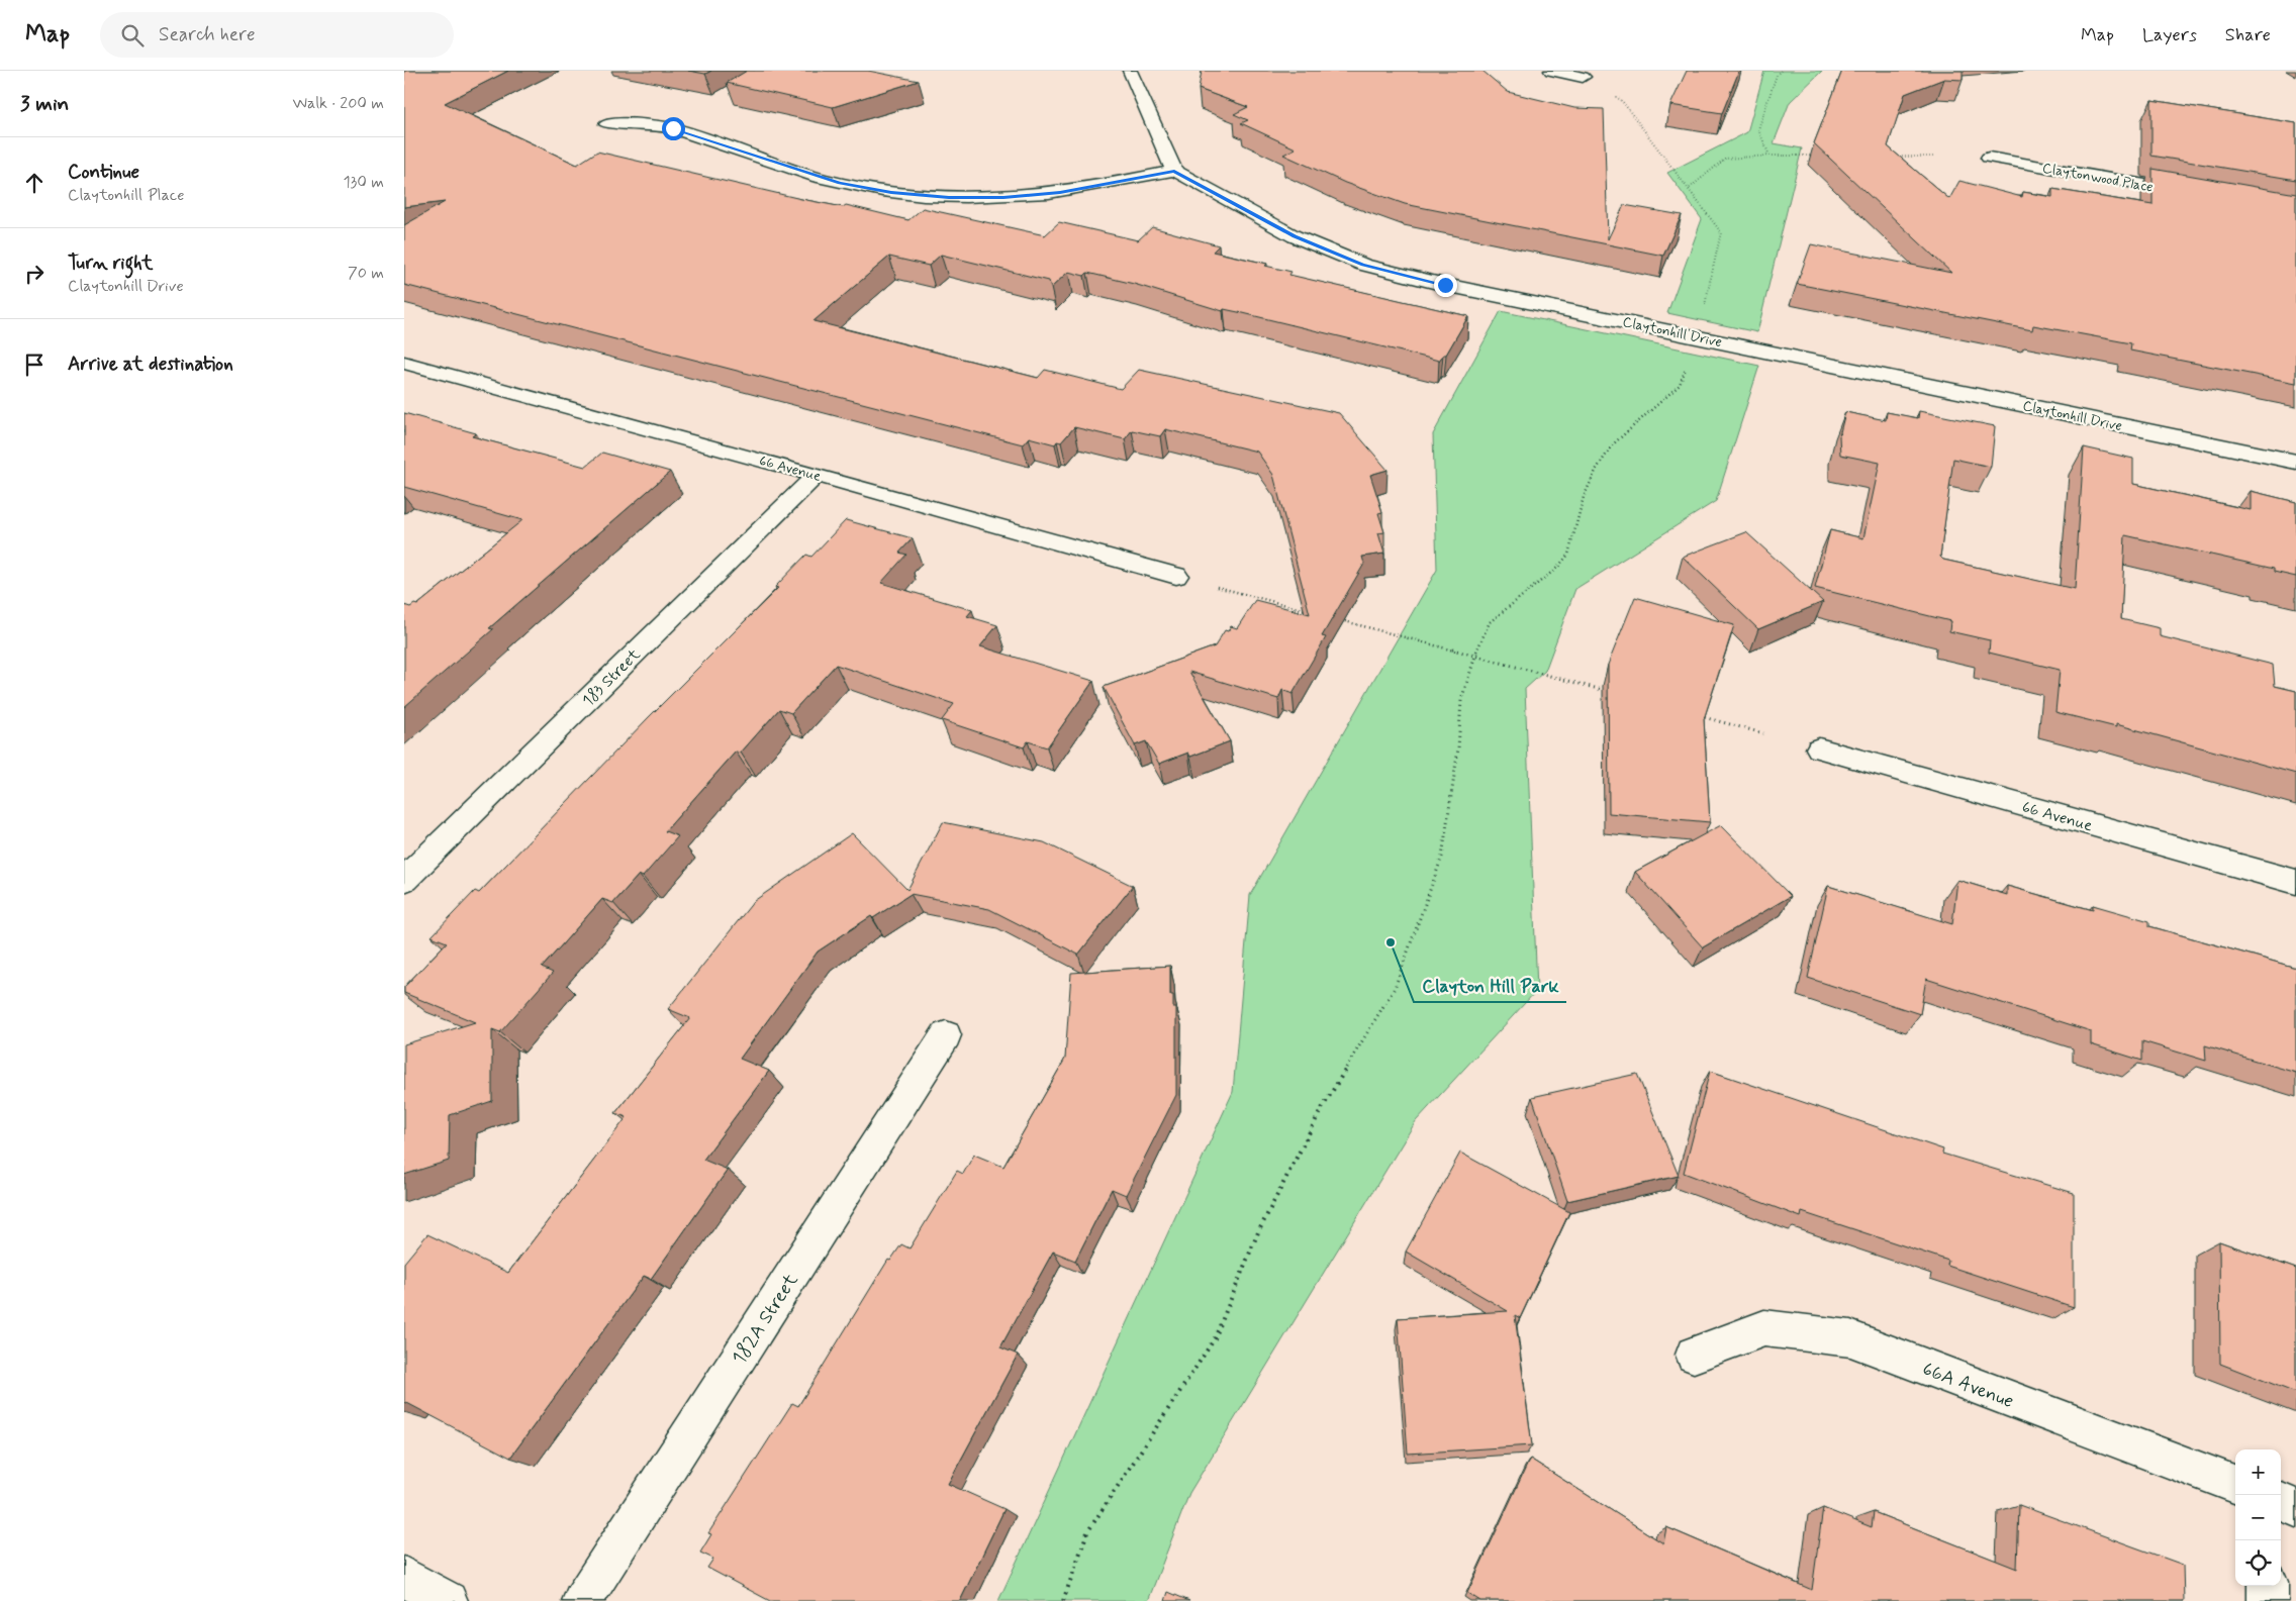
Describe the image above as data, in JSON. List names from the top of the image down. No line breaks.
{"streets":{"street":["Claytonwood Place","Claytonhill Drive","66 Avenue","183 Street","182A Street","66A Avenue"]},"crossings":[["66 Avenue","183 Street"]],"places":["Clayton Hill Park"],"page":{"header":"Map","search":"Search here","nav":["Map","Layers","Share"],"heading":["3 min","Walk · 200 m"],"list":[["Continue","Claytonhill Place","130 m"],["Turn right","Claytonhill Drive","70 m"],"Arrive at destination"],"map_buttons":["+","−"]}}
